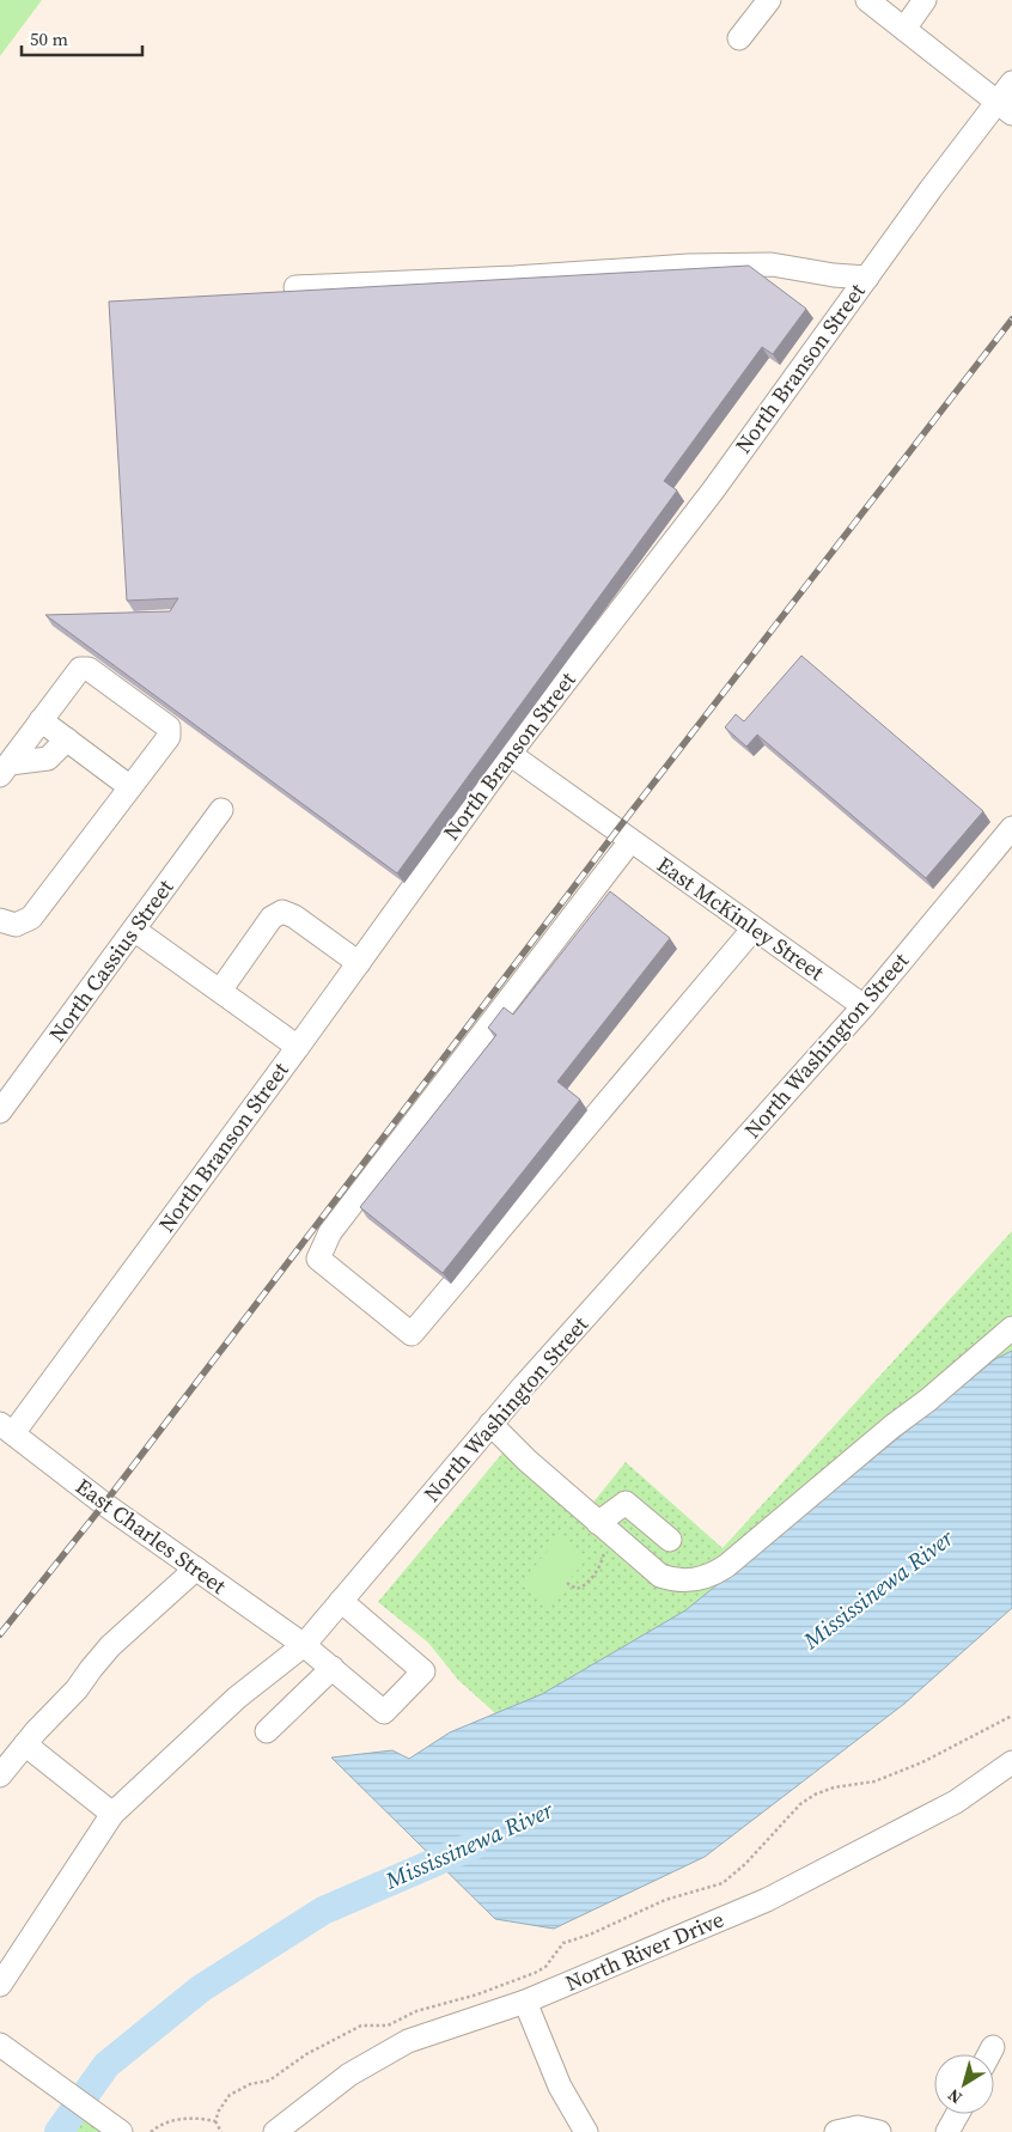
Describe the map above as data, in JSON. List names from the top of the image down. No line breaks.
{"streets":{"street":["North Branson Street","East McKinley Street","North Cassius Street","North Washington Street","East Charles Street","North River Drive"]},"crossings":[["North Branson Street","East McKinley Street"],["North Branson Street","East Charles Street"],["East McKinley Street","North Washington Street"],["North Washington Street","East Charles Street"]],"water":["Mississinewa River"],"scale_bar":"50 m","north":"bottom left"}
